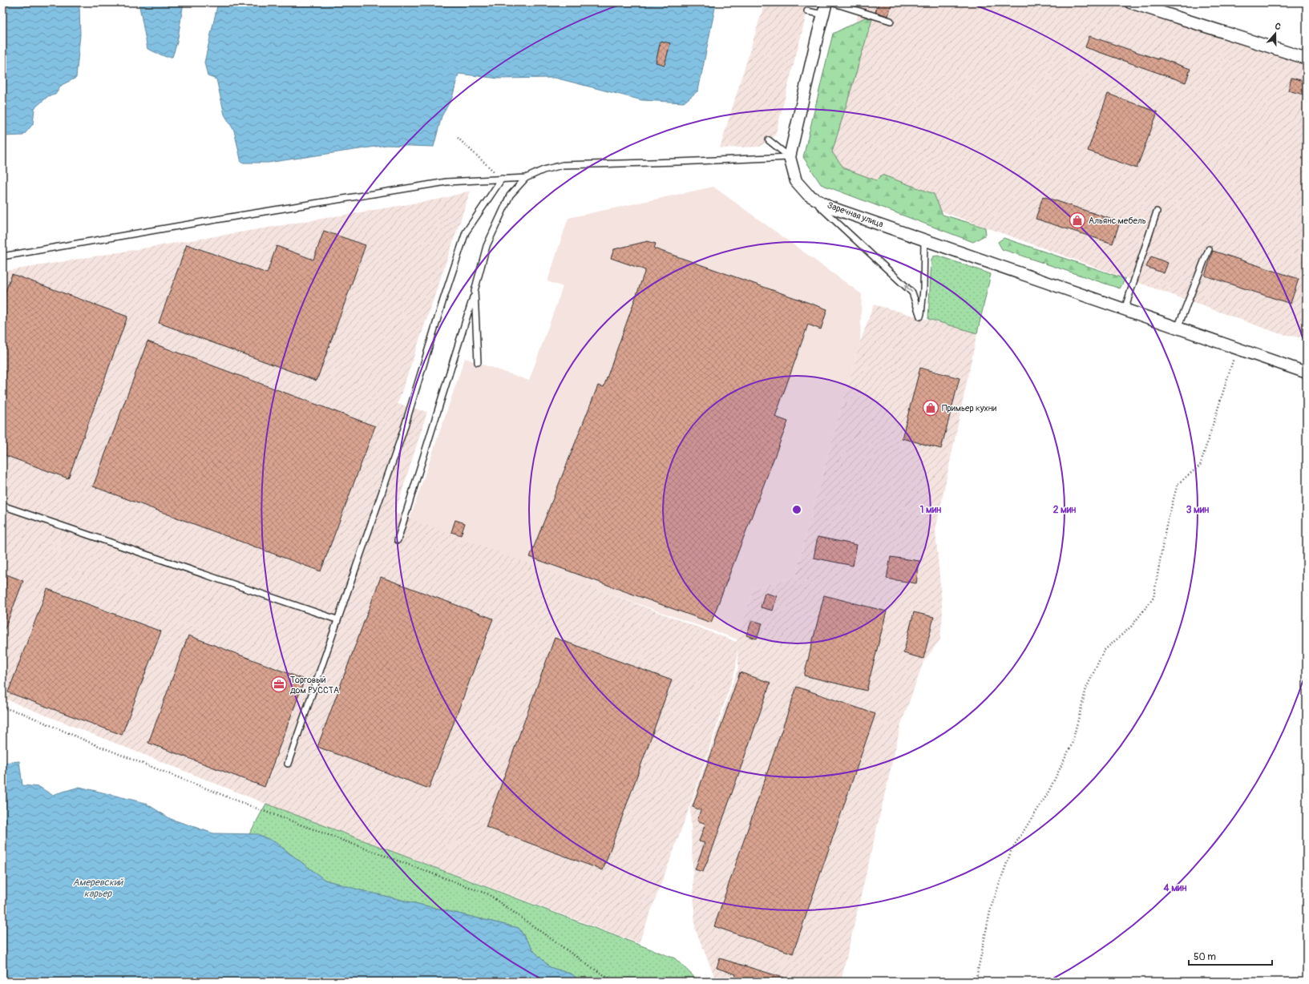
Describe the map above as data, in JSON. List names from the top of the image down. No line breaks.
{"streets":{"street":["Заречная улица"]},"water":["Амеревский карьер"],"places":{"shop":["Альянс мебель","Примьер кухни"],"office":["Торговый дом РУССТА"]},"scale_bar":"50 m","north":"top","rings":["1 мин","2 мин","3 мин","4 мин"]}
